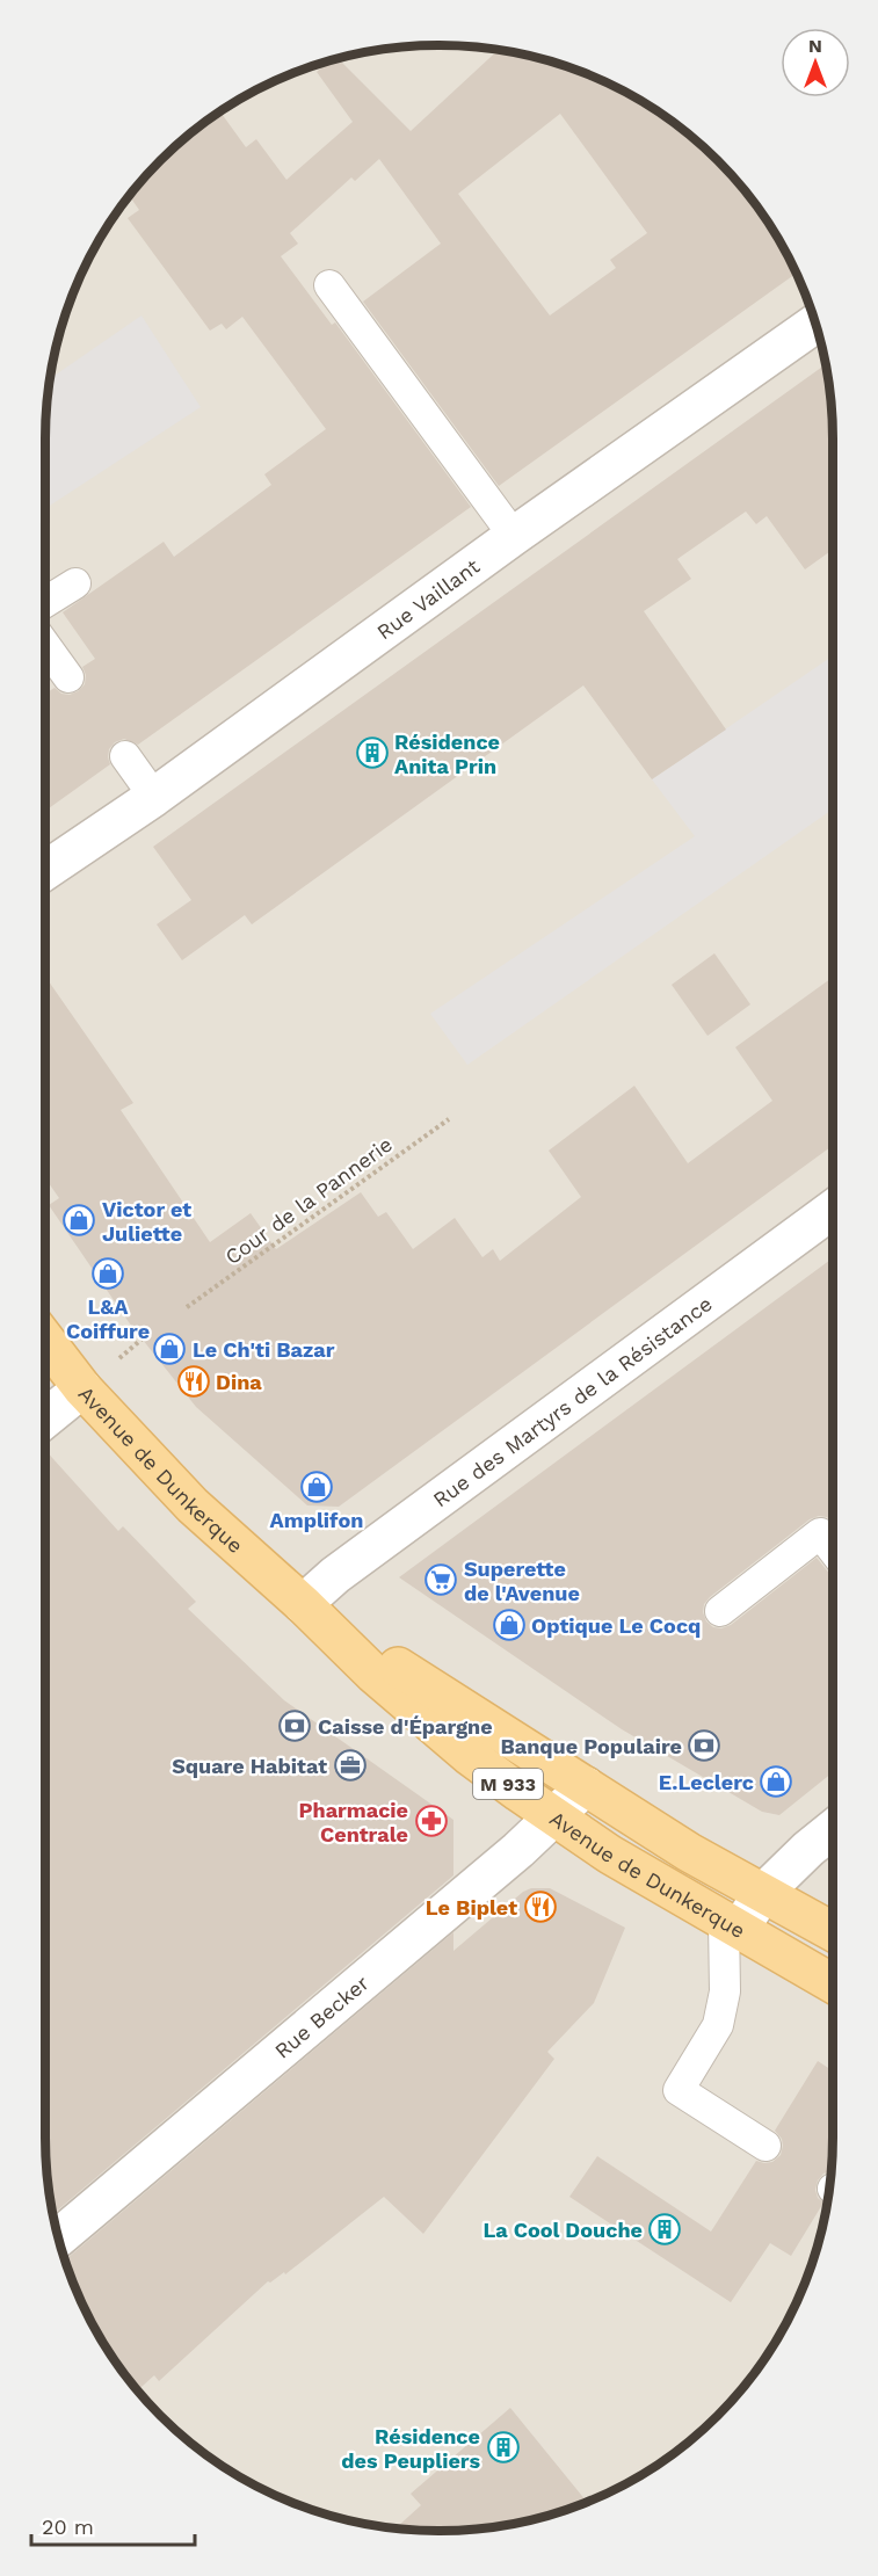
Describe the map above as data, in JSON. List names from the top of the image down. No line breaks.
{"streets":{"main road":["Avenue de Dunkerque","M 933"],"street":["Rue Vaillant","Rue des Martyrs de la Résistance","Rue Becker"],"path":["Cour de la Pannerie"]},"crossings":[["Rue des Martyrs de la Résistance","Avenue de Dunkerque"],["Avenue de Dunkerque","Rue Becker"]],"places":{"building":["Résidence Anita Prin","La Cool Douche","Résidence des Peupliers"],"shop":["Victor et Juliette","L&A Coiffure","Le Ch'ti Bazar","Amplifon","Optique Le Cocq","E.Leclerc"],"restaurant":["Dina","Le Biplet"],"supermarket":["Superette de l'Avenue"],"bank":["Caisse d'Épargne","Banque Populaire"],"office":["Square Habitat"],"pharmacy":["Pharmacie Centrale"]},"scale_bar":"20 m","north":"top"}
